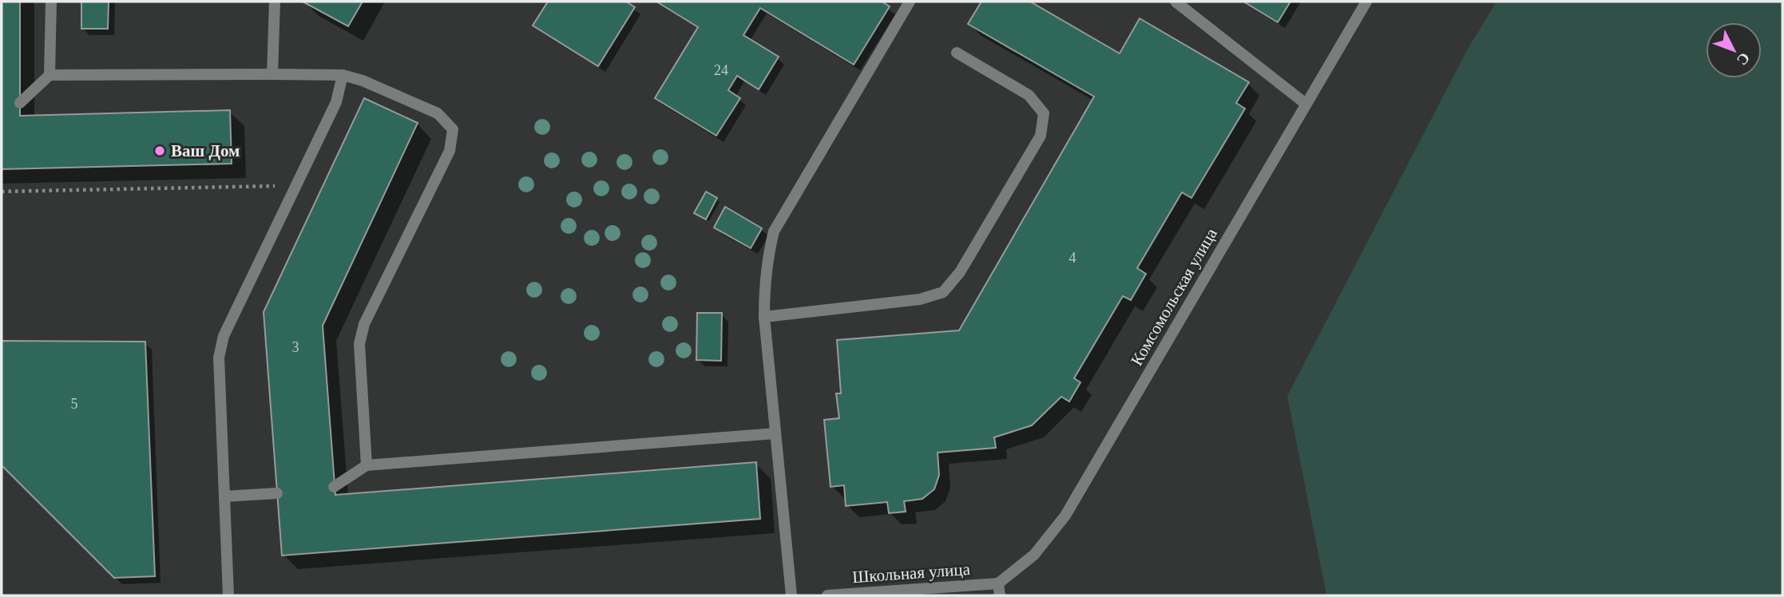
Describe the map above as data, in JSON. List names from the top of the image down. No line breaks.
{"streets":{"street":["Комсомольская улица","Школьная улица"]},"crossings":[["Комсомольская улица","Школьная улица"]],"places":["Ваш Дом"],"house_numbers":["24","4","3","5"],"north":"bottom right"}
